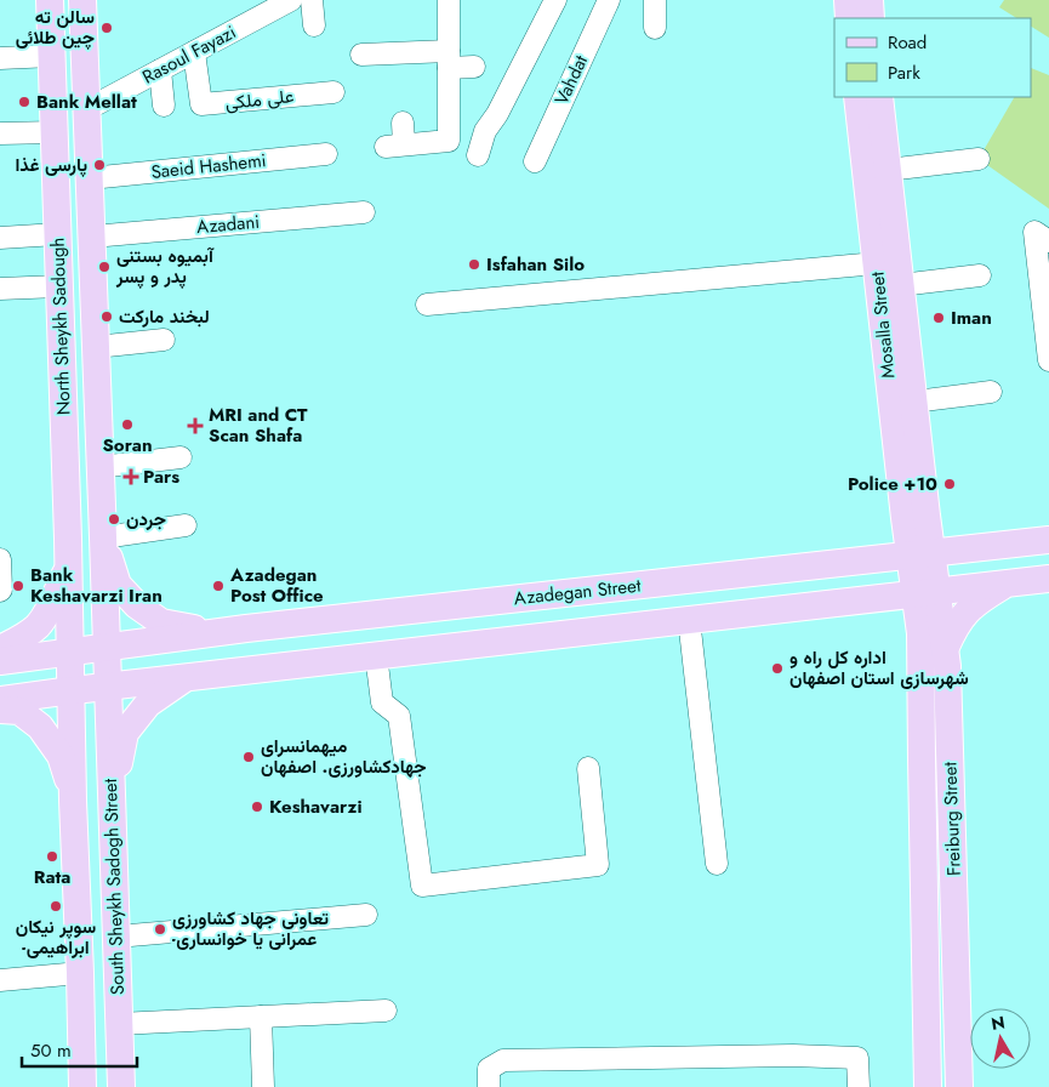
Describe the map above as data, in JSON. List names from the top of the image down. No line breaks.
{"streets":{"main road":["Mosalla Street","North Sheykh Sadough","Azadegan Street","Freiburg Street","South Sheykh Sadogh Street"],"street":["Rasoul Fayazi","Vahdat","علی ملکی","Saeid Hashemi","Azadani"]},"crossings":[["Rasoul Fayazi","علی ملکی"],["Rasoul Fayazi","North Sheykh Sadough"],["Saeid Hashemi","North Sheykh Sadough"],["Azadani","North Sheykh Sadough"],["Mosalla Street","Azadegan Street"],["Mosalla Street","Freiburg Street"],["North Sheykh Sadough","Azadegan Street"],["North Sheykh Sadough","South Sheykh Sadogh Street"],["Azadegan Street","Freiburg Street"],["Azadegan Street","South Sheykh Sadogh Street"]],"places":{"other":["سالن ته چین طلائی","Bank Mellat","پارسی غذا","Isfahan Silo","آبمیوه بستنی پدر و پسر","لبخند مارکت","Iman","Soran","Police +10","جردن","Bank Keshavarzi Iran","Azadegan Post Office","اداره کل راه و شهرسازی استان اصفهان","میهمانسرای جهادکشاورزی. اصفهان","Keshavarzi","Rata","سوپر نیکان -ابراهیمی","تعاونی جهاد کشاورزی -عمرانی یا خوانساری"],"health":["MRI and CT Scan Shafa","Pars"]},"legend":["Road","Park"],"scale_bar":"50 m","north":"top"}
